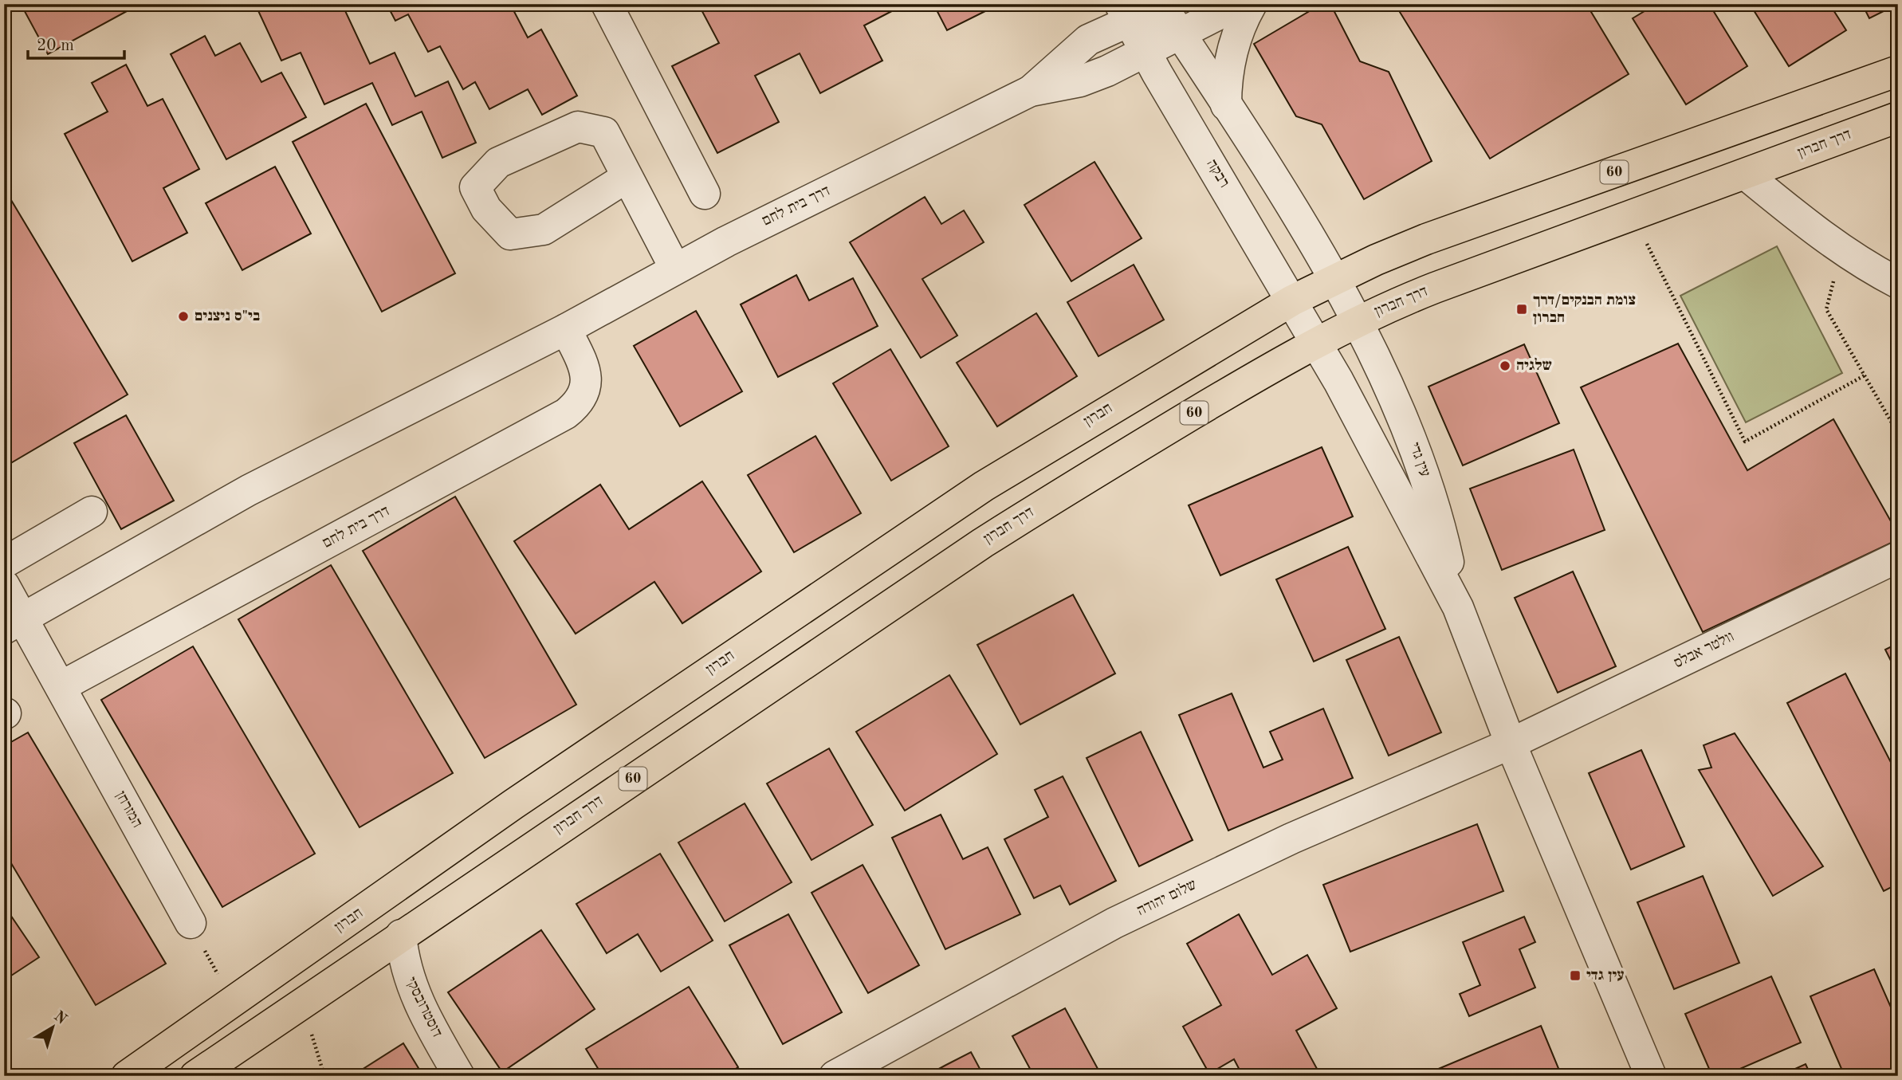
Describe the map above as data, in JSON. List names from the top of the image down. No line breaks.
{"streets":{"highway":["דרך חברון","60","חברון"],"street":["רבקה","דרך בית לחם","עין גדי","וולטר אבלס","המזרחן","שלום יהודה","דוסטרובסקי"]},"crossings":[["דרך חברון","רבקה"],["דרך חברון","עין גדי"],["דרך חברון","דוסטרובסקי"],["60","חברון"],["רבקה","דרך בית לחם"],["רבקה","חברון"],["רבקה","עין גדי"],["דרך בית לחם","המזרחן"],["עין גדי","וולטר אבלס"],["עין גדי","שלום יהודה"],["וולטר אבלס","שלום יהודה"]],"places":{"transit":["צומת הבנקים/דרך חברון","עין גדי"],"other":["בי\"ס ניצנים","שלגיה"]},"scale_bar":"20 m","north":"top right"}
